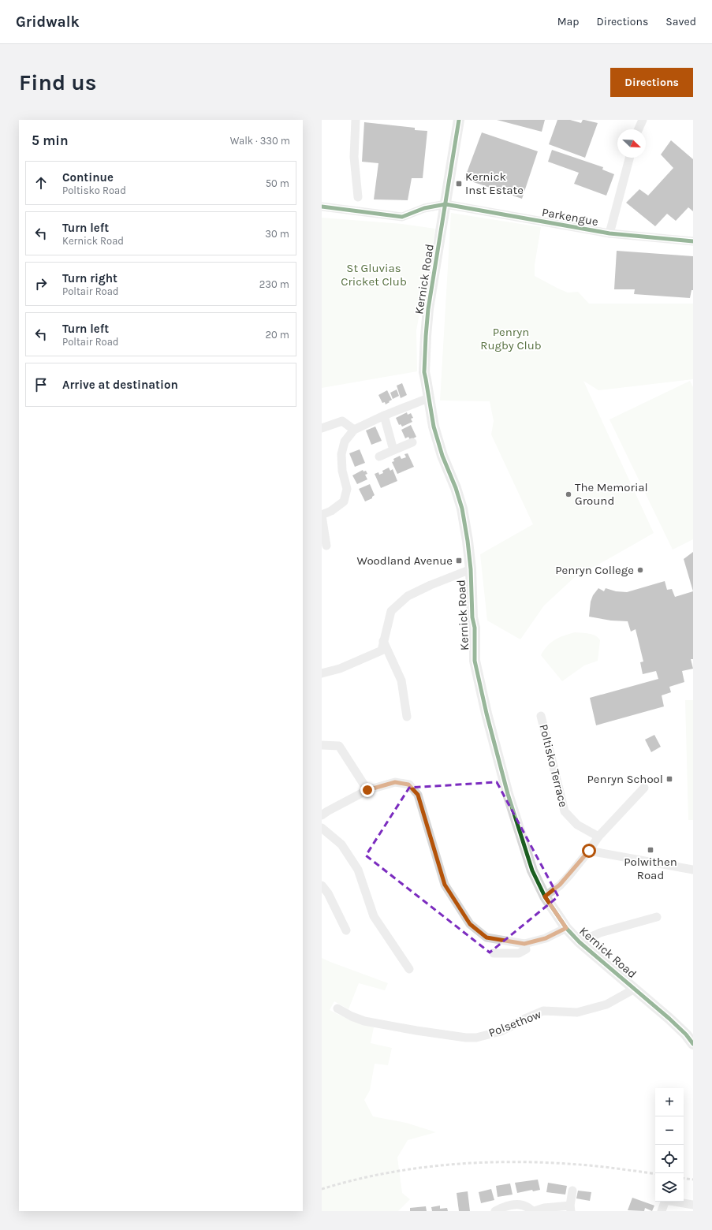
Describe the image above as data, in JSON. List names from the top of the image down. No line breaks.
{"streets":{"street":["Parkengue","Kernick Road","Poltisko Terrace","Polsethow"]},"crossings":[["Parkengue","Kernick Road"],["Kernick Road","Polsethow"]],"parks":["St Gluvias Cricket Club","Penryn Rugby Club"],"places":{"transit":["Kernick Inst Estate","Woodland Avenue","Penryn School","Polwithen Road"],"other":["The Memorial Ground","Penryn College"]},"north":"bottom right","page":{"header":"Gridwalk","nav":["Map","Directions","Saved"],"buttons":"Directions","title":"Find us","heading":["5 min","Walk · 330 m"],"list":[["Continue","Poltisko Road","50 m"],["Turn left","Kernick Road","30 m"],["Turn right","Poltair Road","230 m"],["Turn left","Poltair Road","20 m"],"Arrive at destination"],"map_buttons":["+","−"]}}
